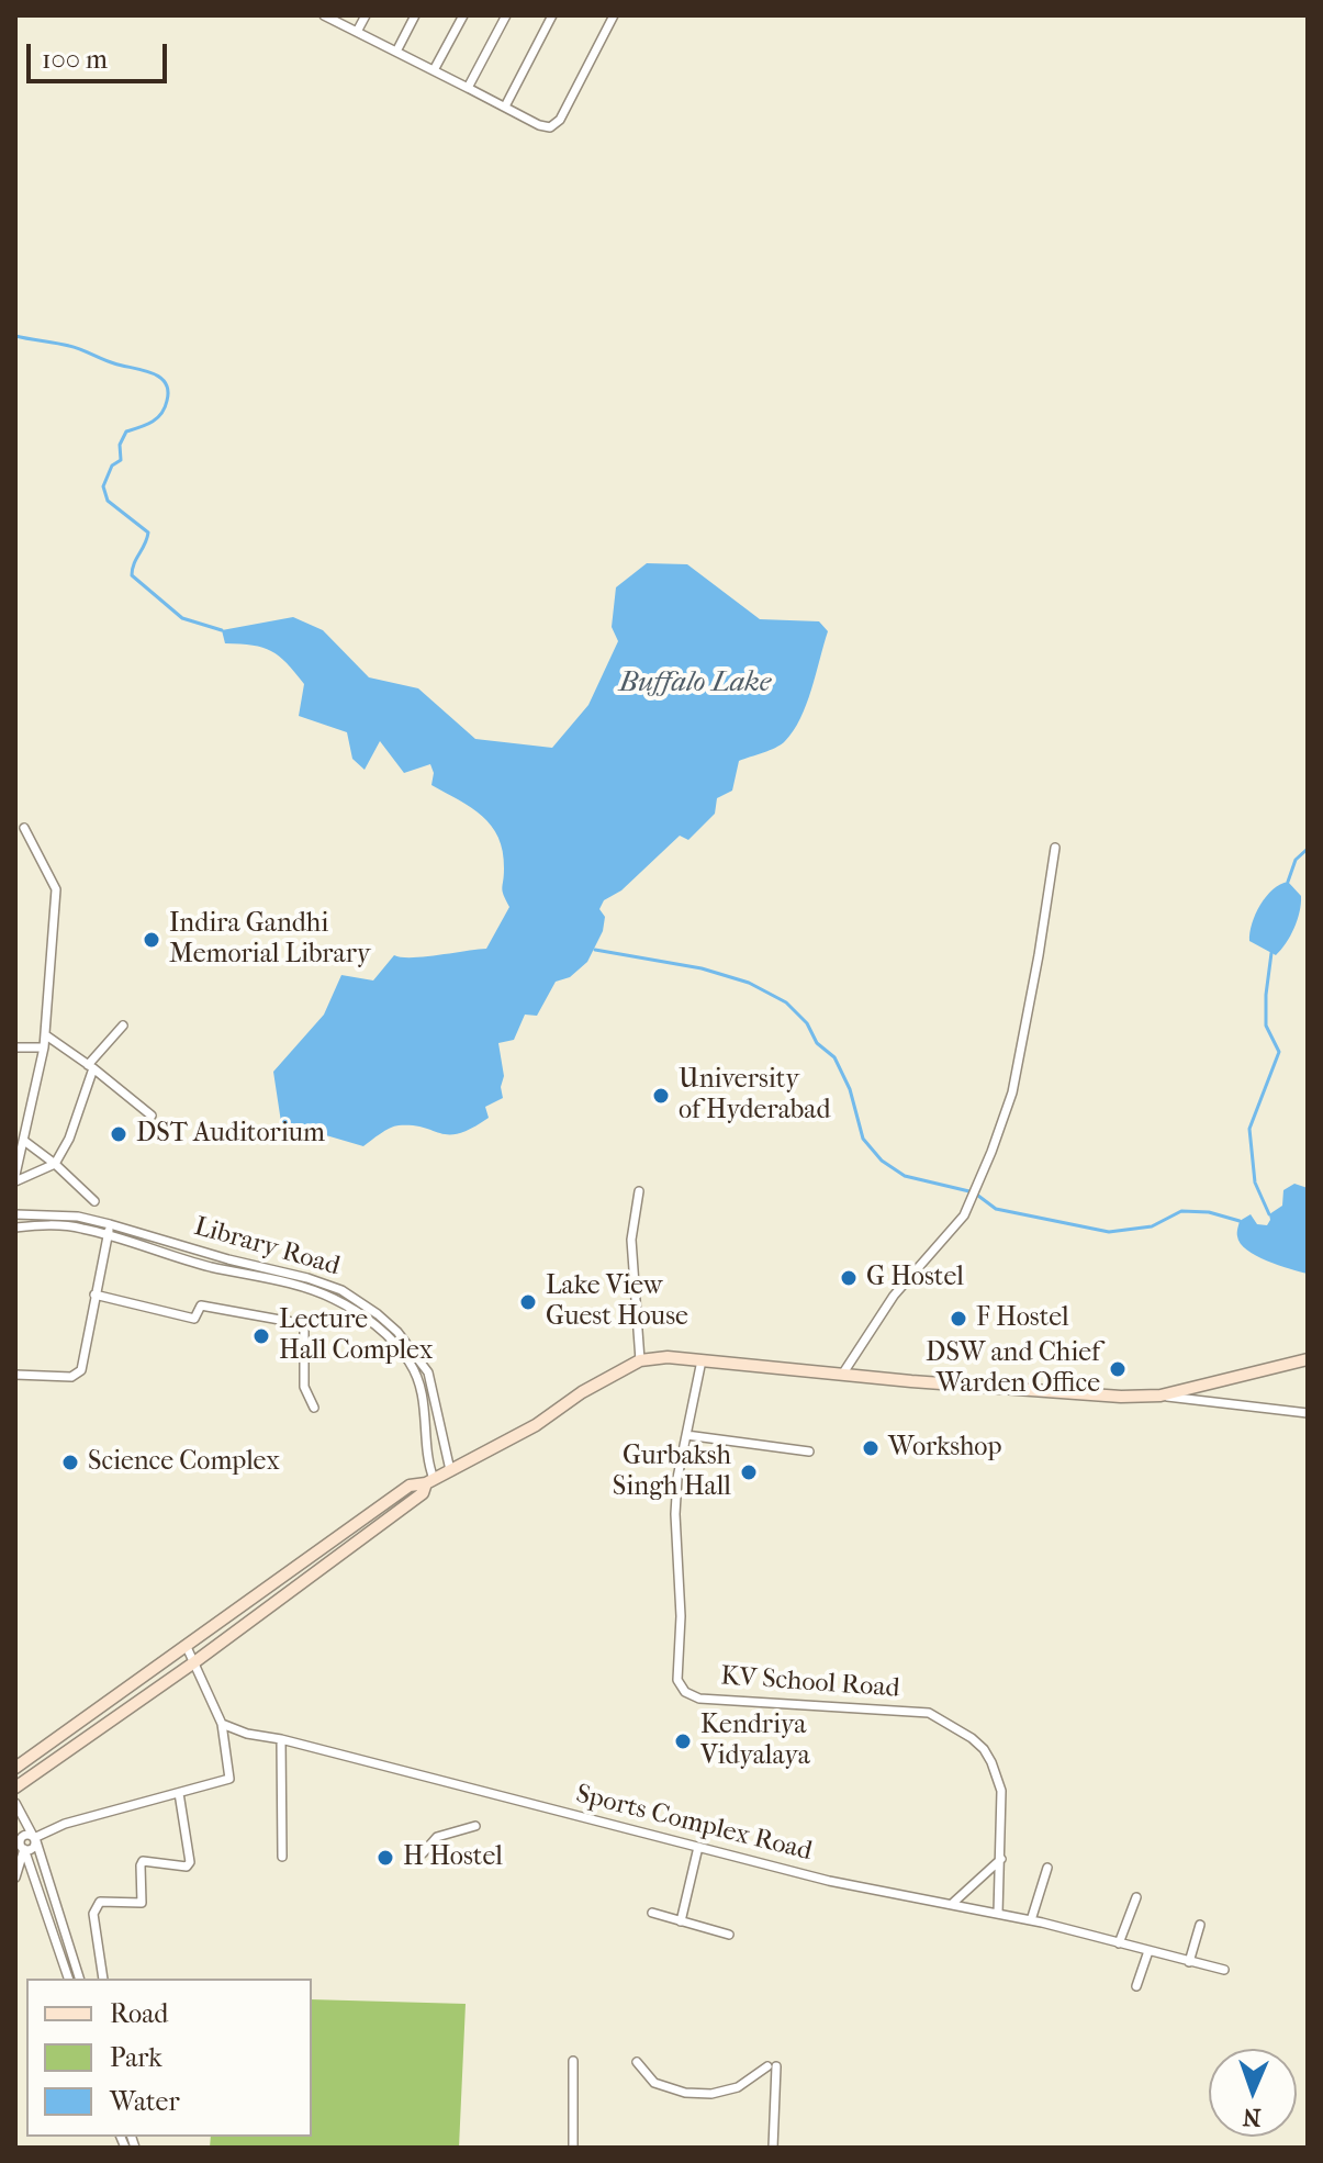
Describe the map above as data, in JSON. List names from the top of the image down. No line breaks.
{"streets":{"street":["Library Road","KV School Road","Sports Complex Road"]},"crossings":[["KV School Road","Sports Complex Road"]],"water":["Buffalo Lake"],"places":["Indira Gandhi Memorial Library","University of Hyderabad","DST Auditorium","G Hostel","Lake View Guest House","F Hostel","Lecture Hall Complex","DSW and Chief Warden Office","Workshop","Science Complex","Gurbaksh Singh Hall","Kendriya Vidyalaya","H Hostel"],"legend":["Road","Park","Water"],"scale_bar":"100 m","north":"bottom"}
